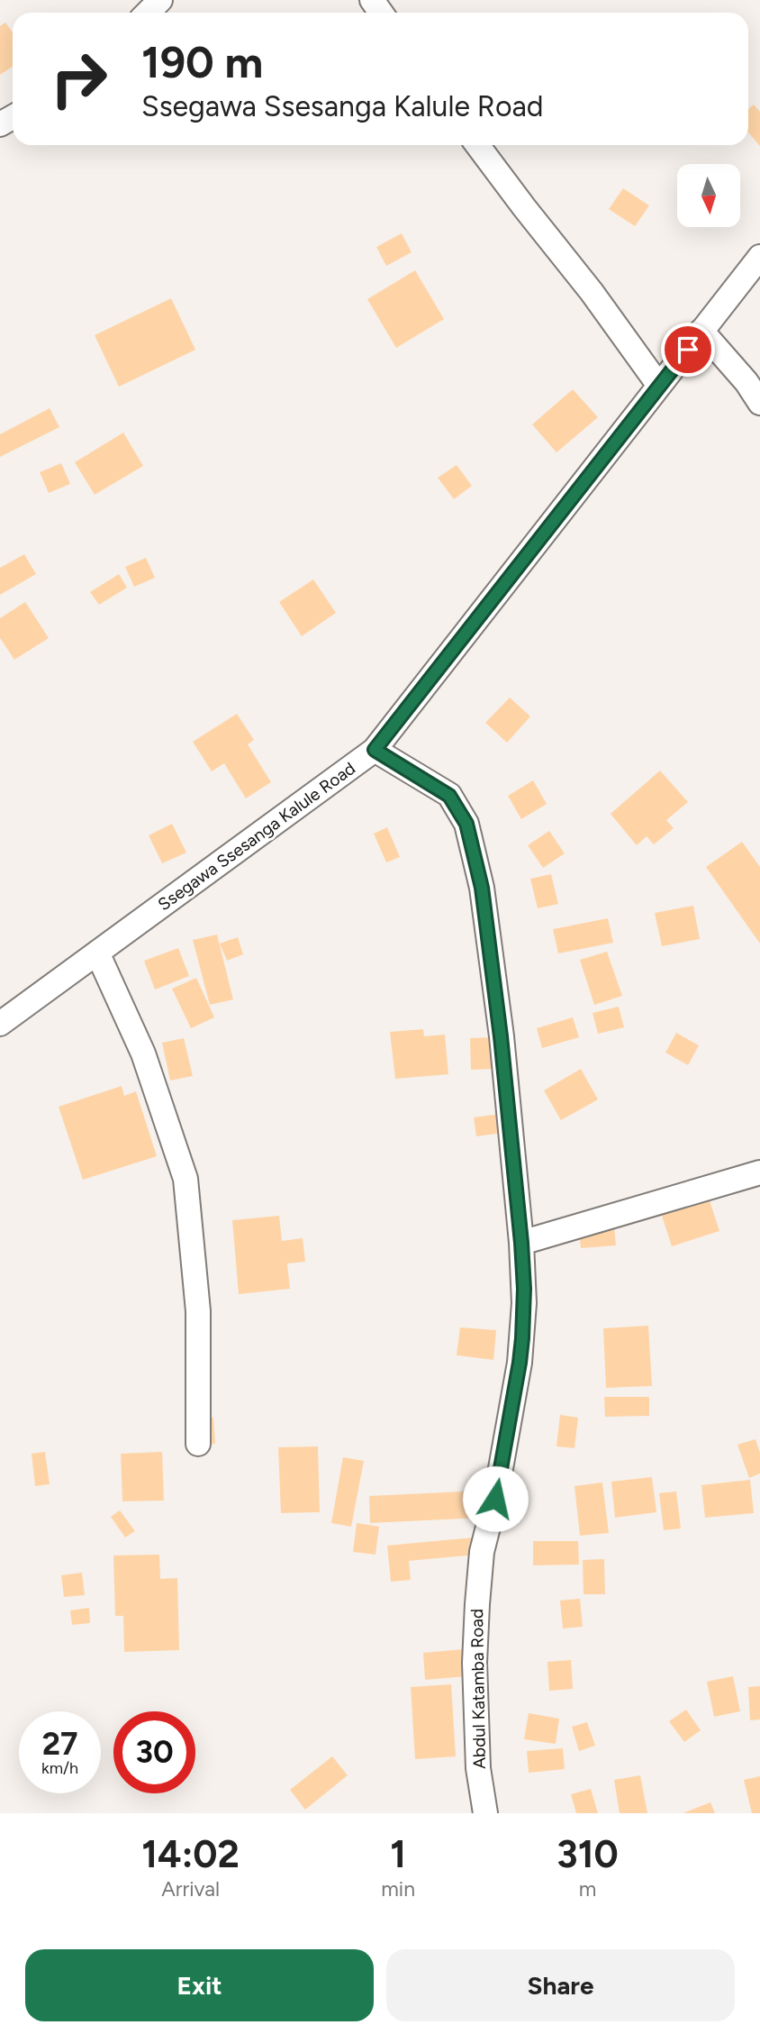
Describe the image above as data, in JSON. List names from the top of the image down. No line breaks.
{"streets":{"street":["Ssegawa Ssesanga Kalule Road","Abdul Katamba Road"]},"crossings":[["Ssegawa Ssesanga Kalule Road","Abdul Katamba Road"]],"north":"bottom","page":{"turn":["190 m","Ssegawa Ssesanga Kalule Road"],"speed":"27 km/h","limit":"30","eta":["14:02","Arrival","1","min","310","m"],"buttons":["Exit","Share"]}}
